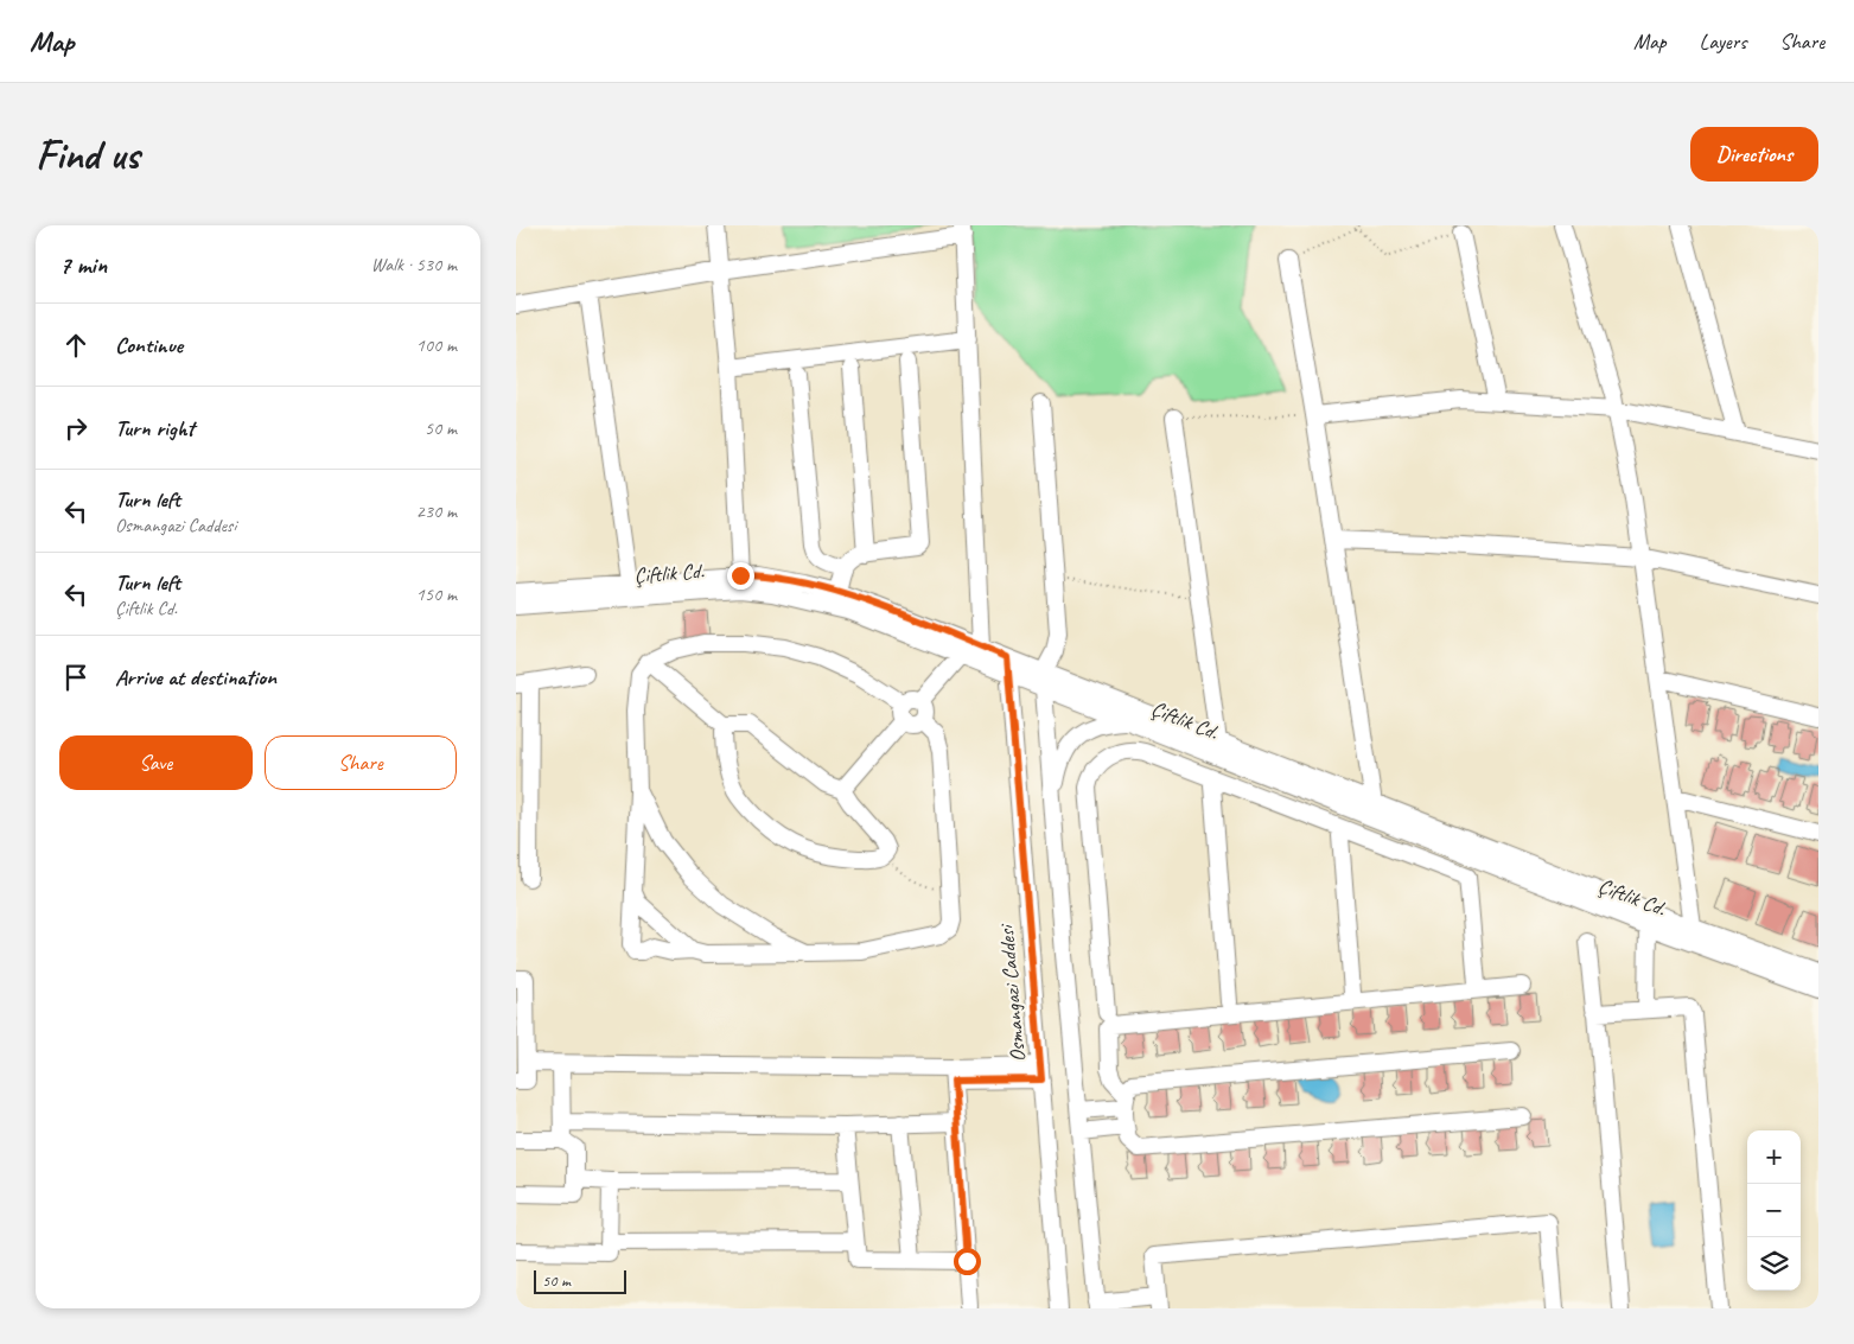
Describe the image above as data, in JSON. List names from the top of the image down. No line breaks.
{"streets":{"street":["Çiftlik Cd.","Osmangazi Caddesi"]},"crossings":[["Çiftlik Cd.","Osmangazi Caddesi"]],"scale_bar":"50 m","page":{"header":"Map","nav":["Map","Layers","Share"],"buttons":["Directions",["Save","Share"]],"title":"Find us","heading":["7 min","Walk · 530 m"],"list":[["Continue","100 m"],["Turn right","50 m"],["Turn left","Osmangazi Caddesi","230 m"],["Turn left","Çiftlik Cd.","150 m"],"Arrive at destination"],"map_buttons":["+","−"],"scale":"50 m"}}
